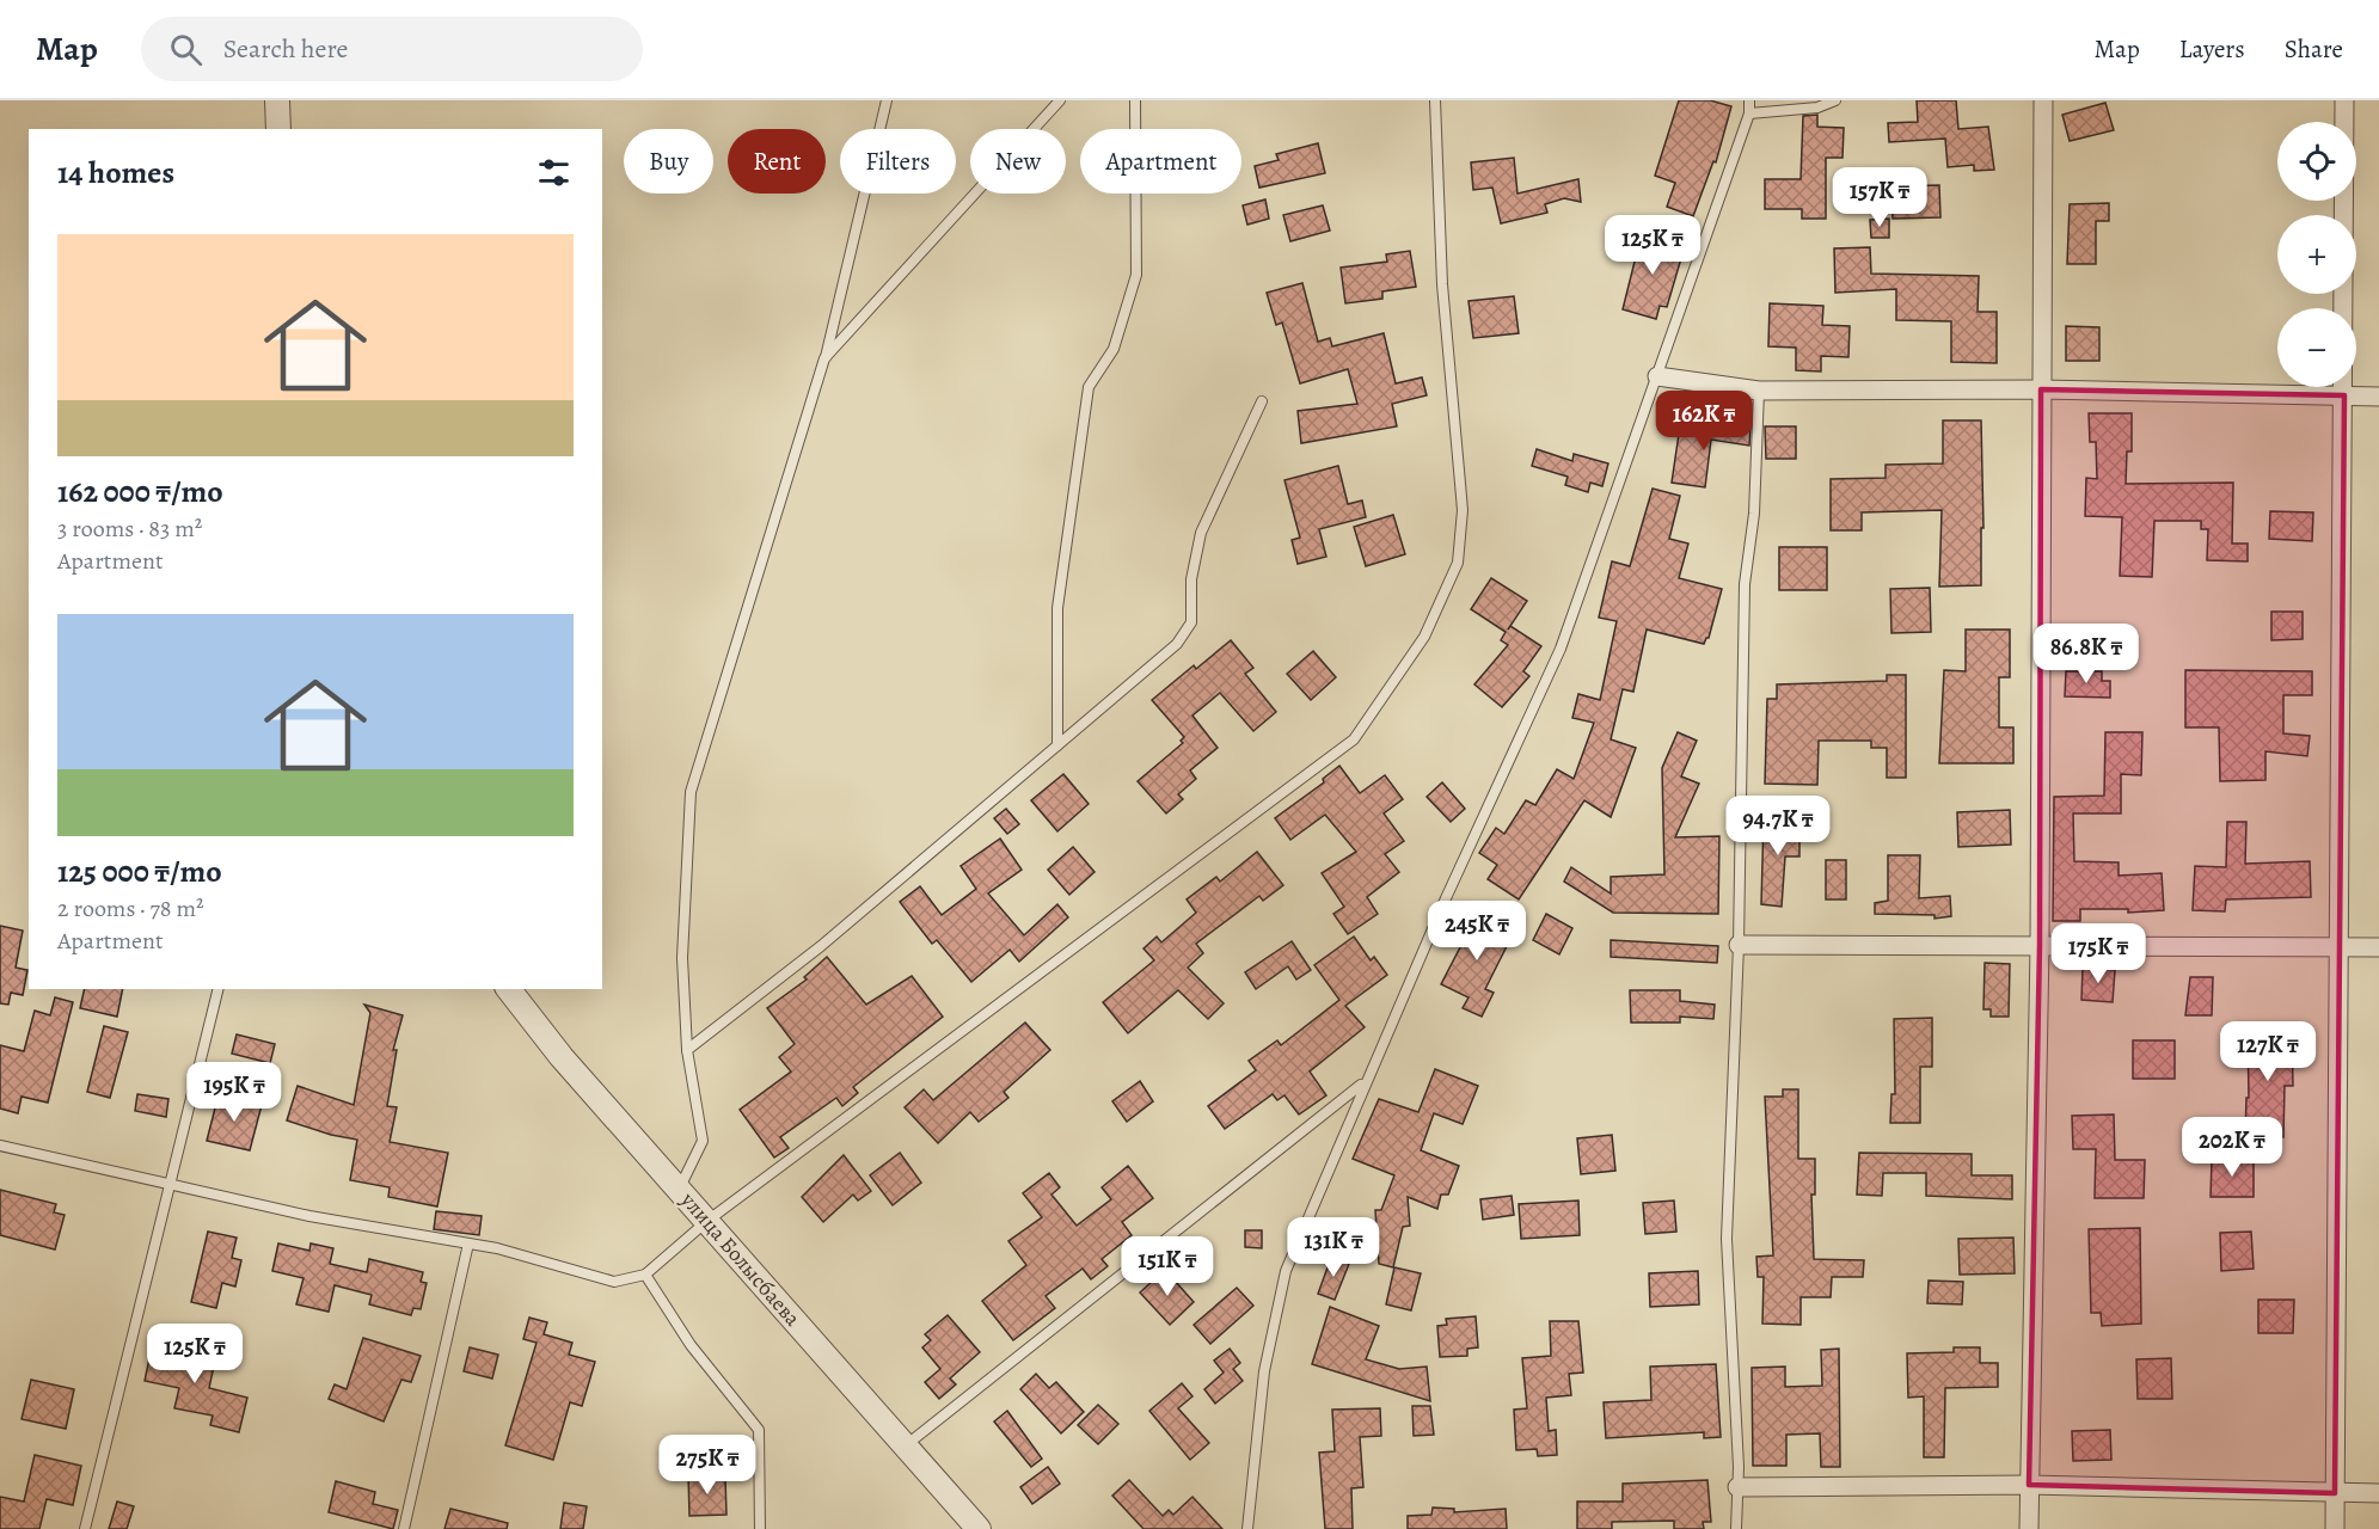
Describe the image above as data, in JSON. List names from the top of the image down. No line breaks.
{"streets":{"street":["улица Болысбаева"]},"page":{"header":"Map","search":"Search here","nav":["Map","Layers","Share"],"map_buttons":["+","−"],"chip":["Buy","Rent","Filters","New","Apartment"],"heading":"14 homes","price":["157K ₸","125K ₸","162K ₸","86.8K ₸","94.7K ₸","245K ₸","175K ₸","127K ₸","195K ₸","202K ₸","131K ₸","151K ₸","125K ₸","275K ₸"],"list":[{"name":"162 000 ₸/mo","note":"3 rooms · 83 m² · Apartment"},{"name":"125 000 ₸/mo","note":"2 rooms · 78 m² · Apartment"}]}}
